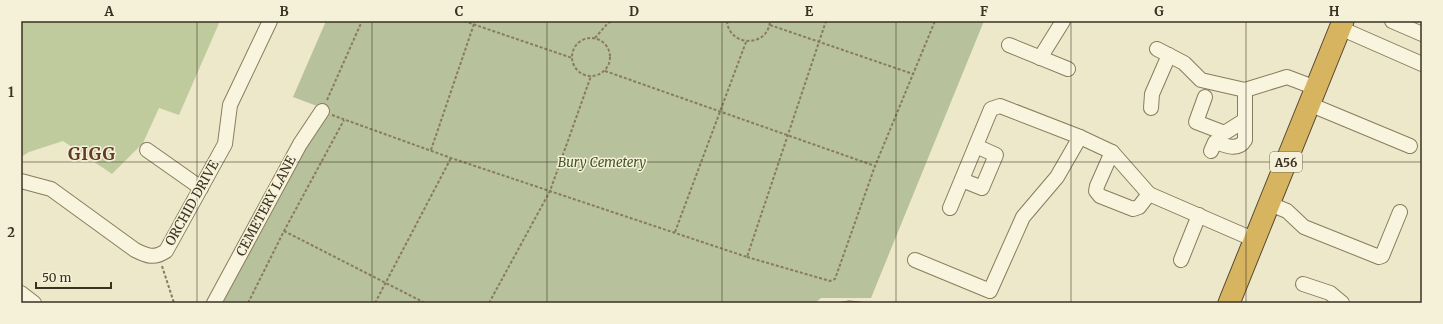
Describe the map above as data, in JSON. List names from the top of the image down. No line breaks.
{"streets":{"highway":["A56"],"street":["ORCHID DRIVE","CEMETERY LANE"]},"districts":["GIGG"],"parks":["Bury Cemetery"],"scale_bar":"50 m","grid":{"columns":["A","B","C","D","E","F","G","H"],"rows":["1","2"]}}
